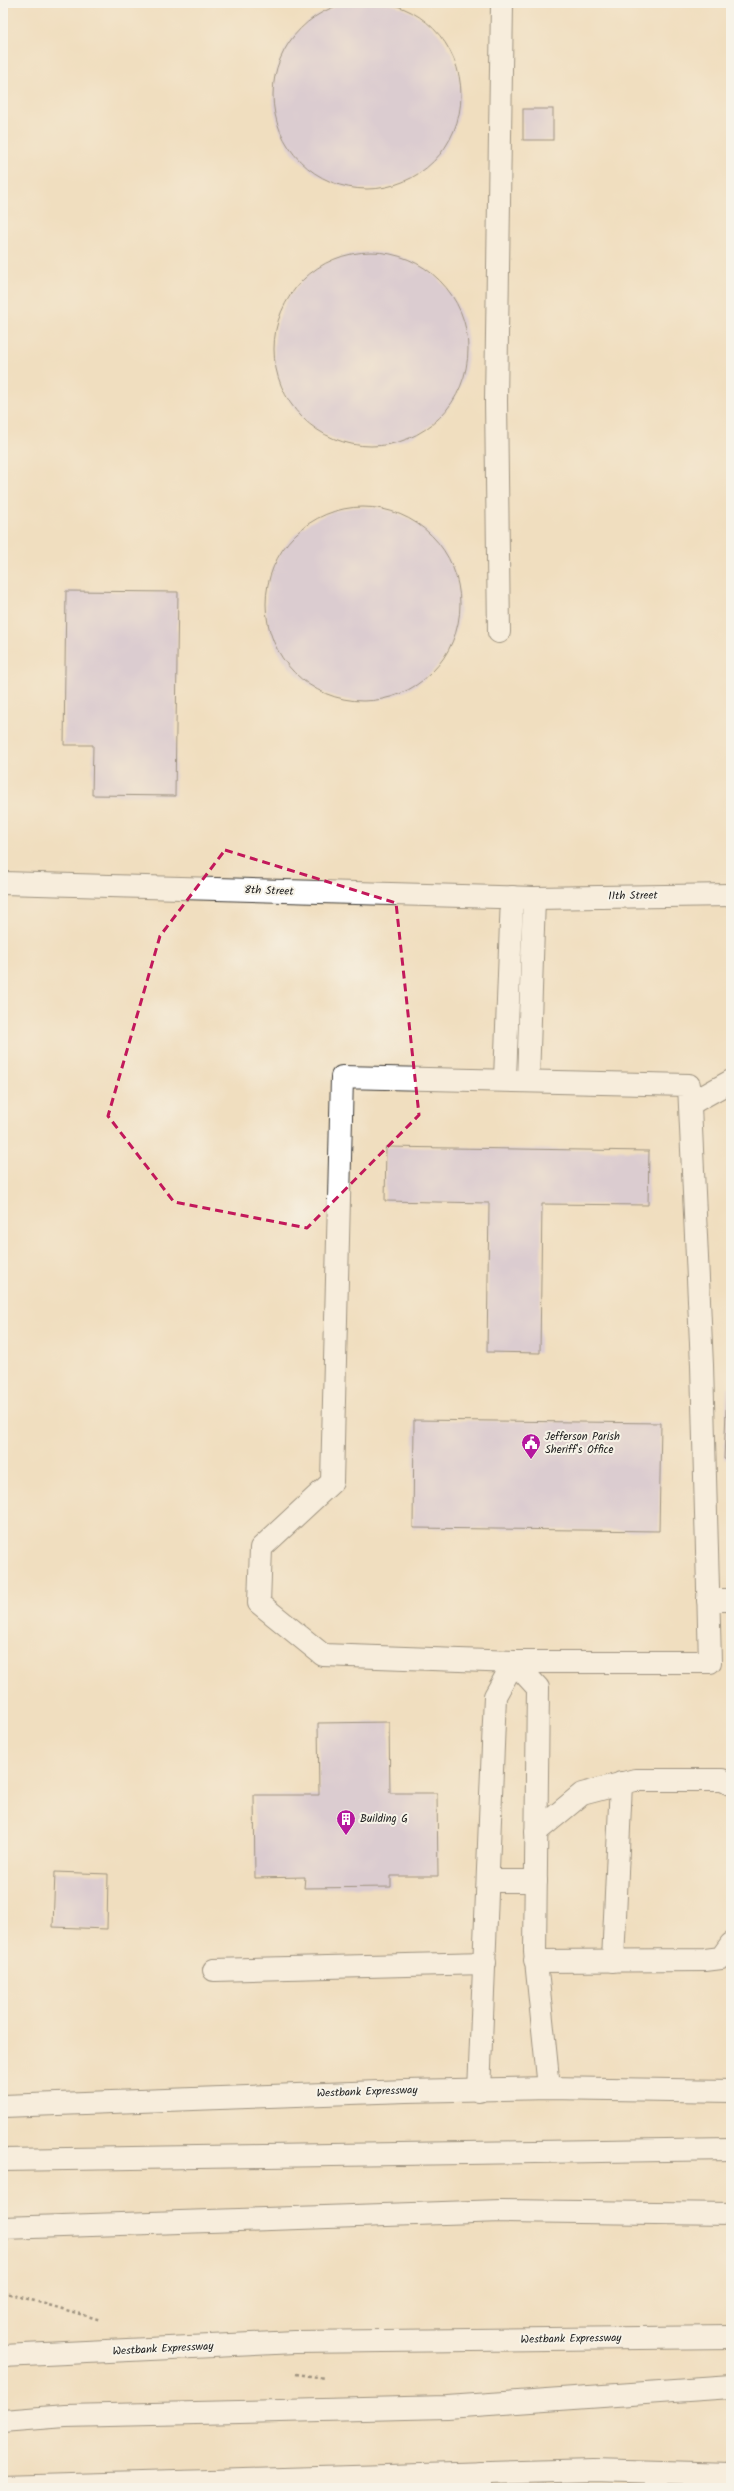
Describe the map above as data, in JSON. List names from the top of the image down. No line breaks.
{"streets":{"main road":["8th Street","11th Street","Westbank Expressway"]},"crossings":[["8th Street","11th Street"]],"places":{"public building":["Jefferson Parish Sheriff's Office"],"building":["Building G"]}}
